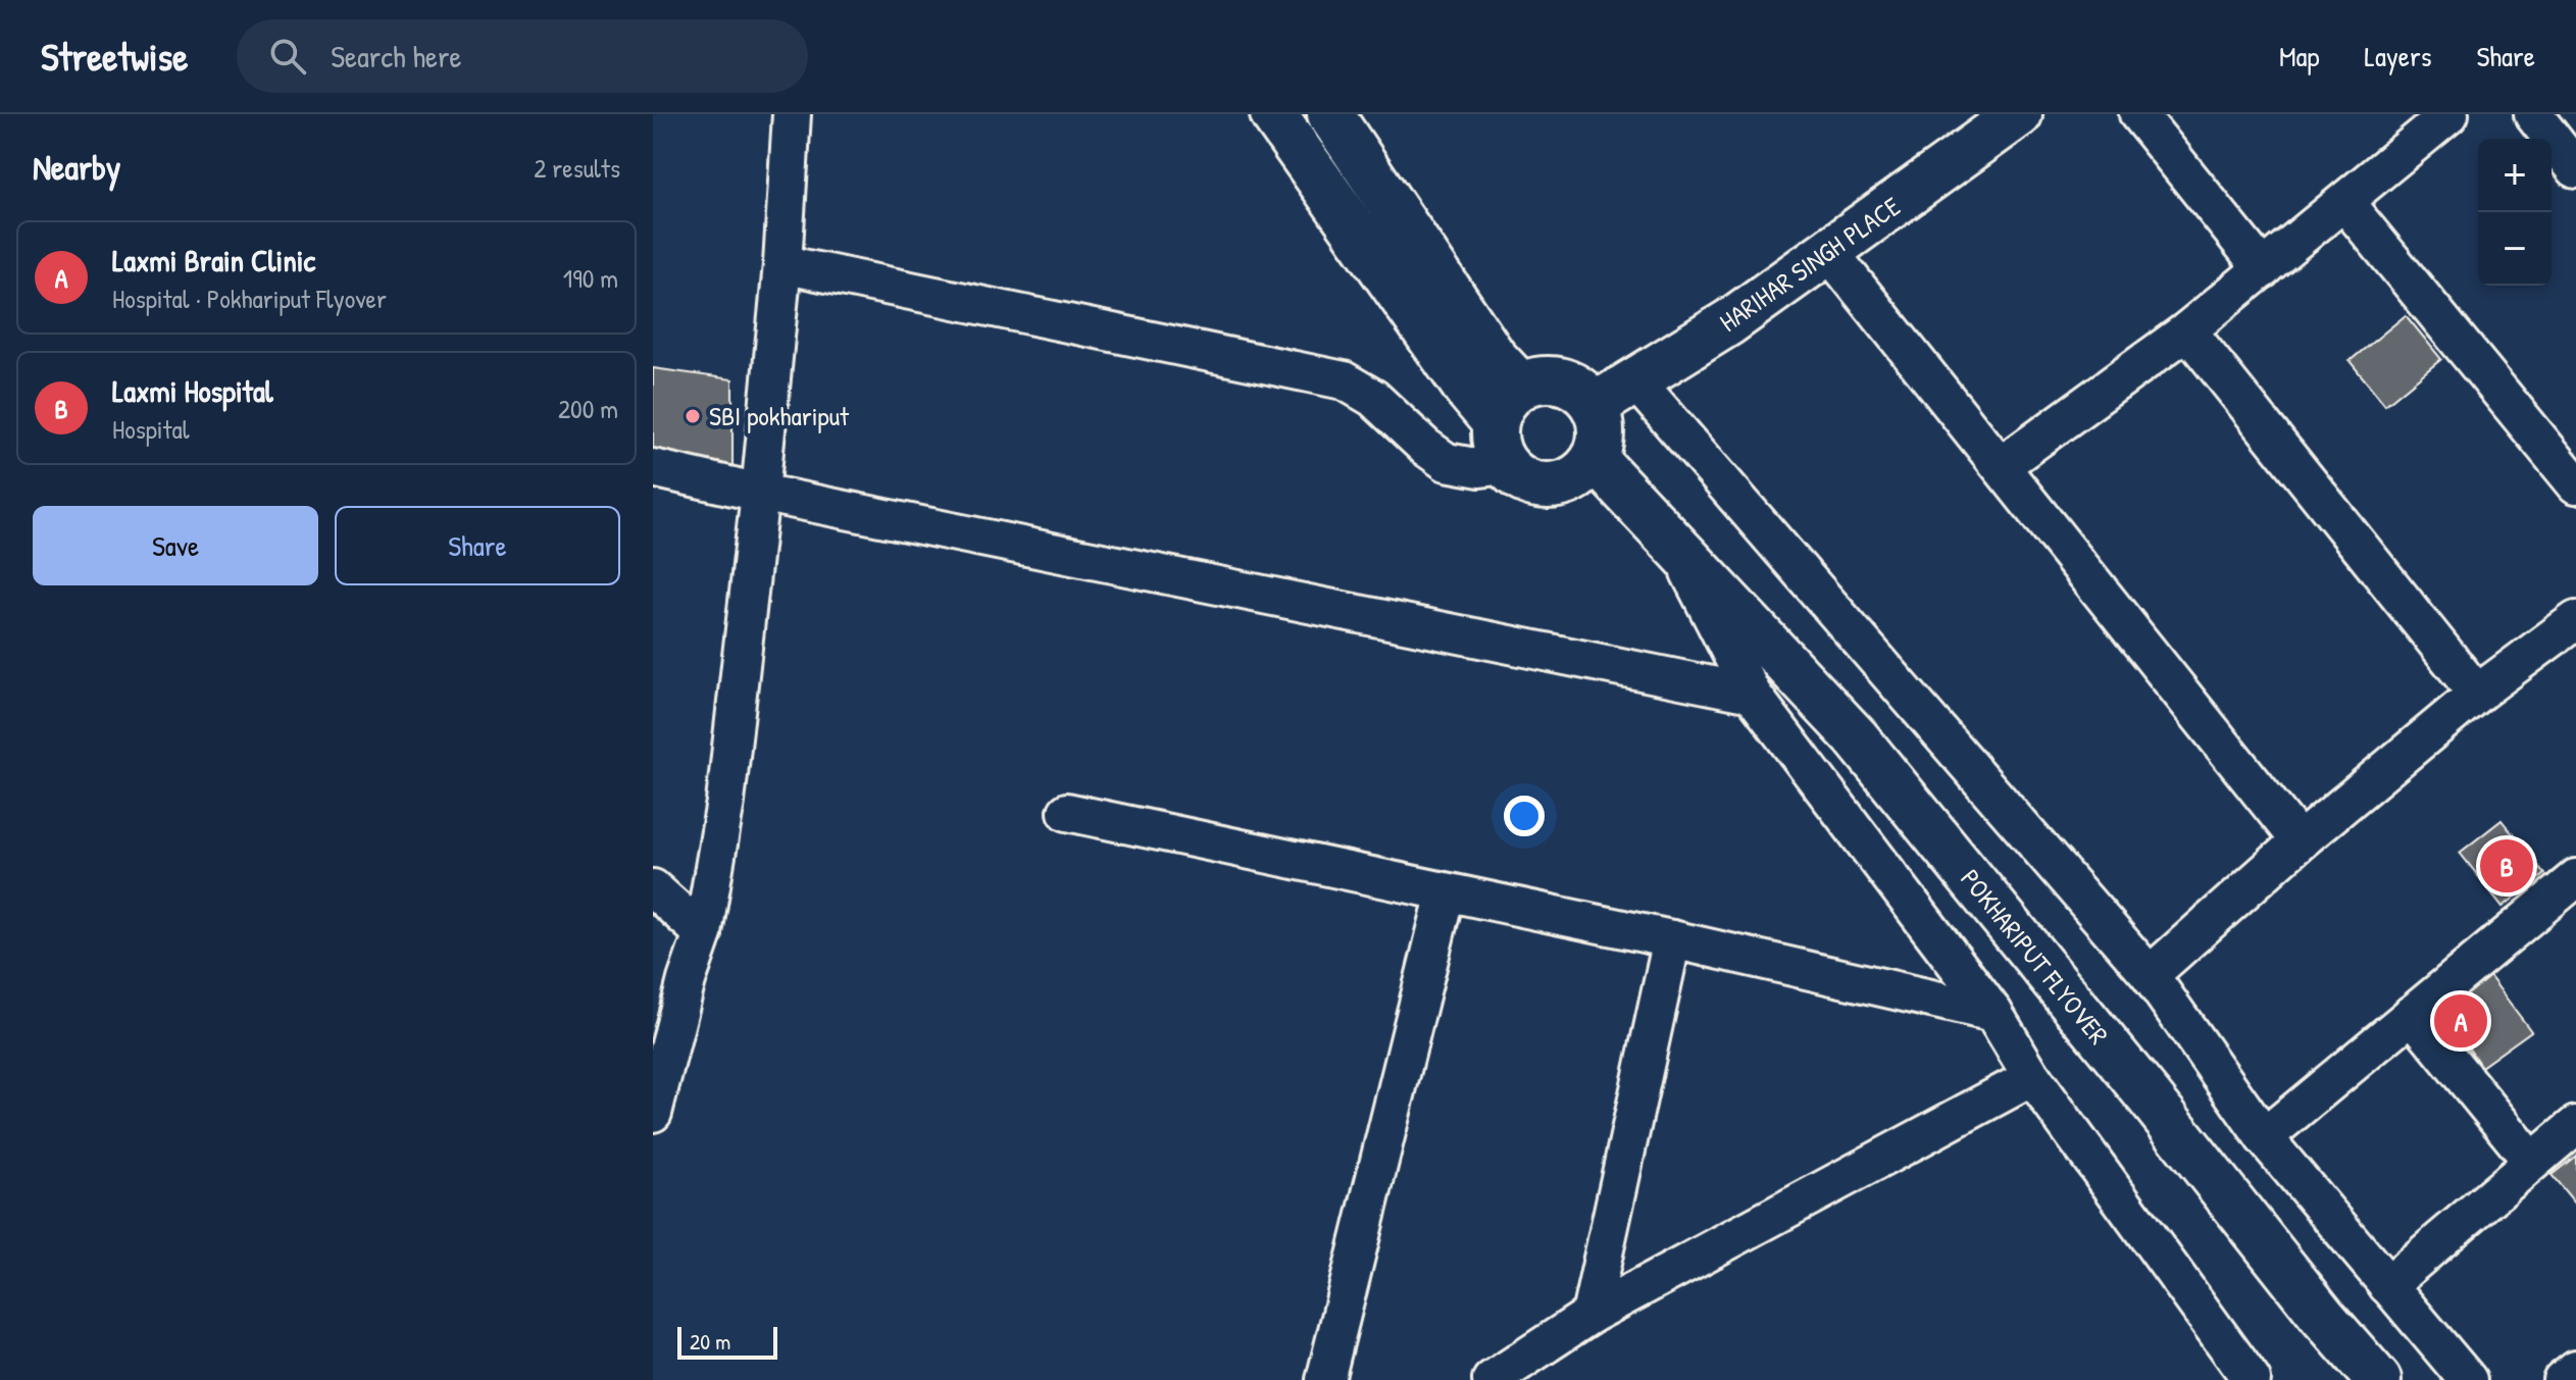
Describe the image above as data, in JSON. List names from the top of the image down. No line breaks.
{"streets":{"main road":["HARIHAR SINGH PLACE","POKHARIPUT FLYOVER"]},"crossings":[["HARIHAR SINGH PLACE","POKHARIPUT FLYOVER"]],"places":["SBI pokhariput"],"scale_bar":"20 m","page":{"header":"Streetwise","search":"Search here","nav":["Map","Layers","Share"],"heading":["Nearby","2 results"],"map_buttons":["+","−"],"list":[{"mark":"A","name":"Laxmi Brain Clinic","note":"Hospital · Pokhariput Flyover","value":"190 m"},{"mark":"B","name":"Laxmi Hospital","note":"Hospital","value":"200 m"}],"buttons":["Save","Share"],"pins":["B","A"],"scale":"20 m"}}
